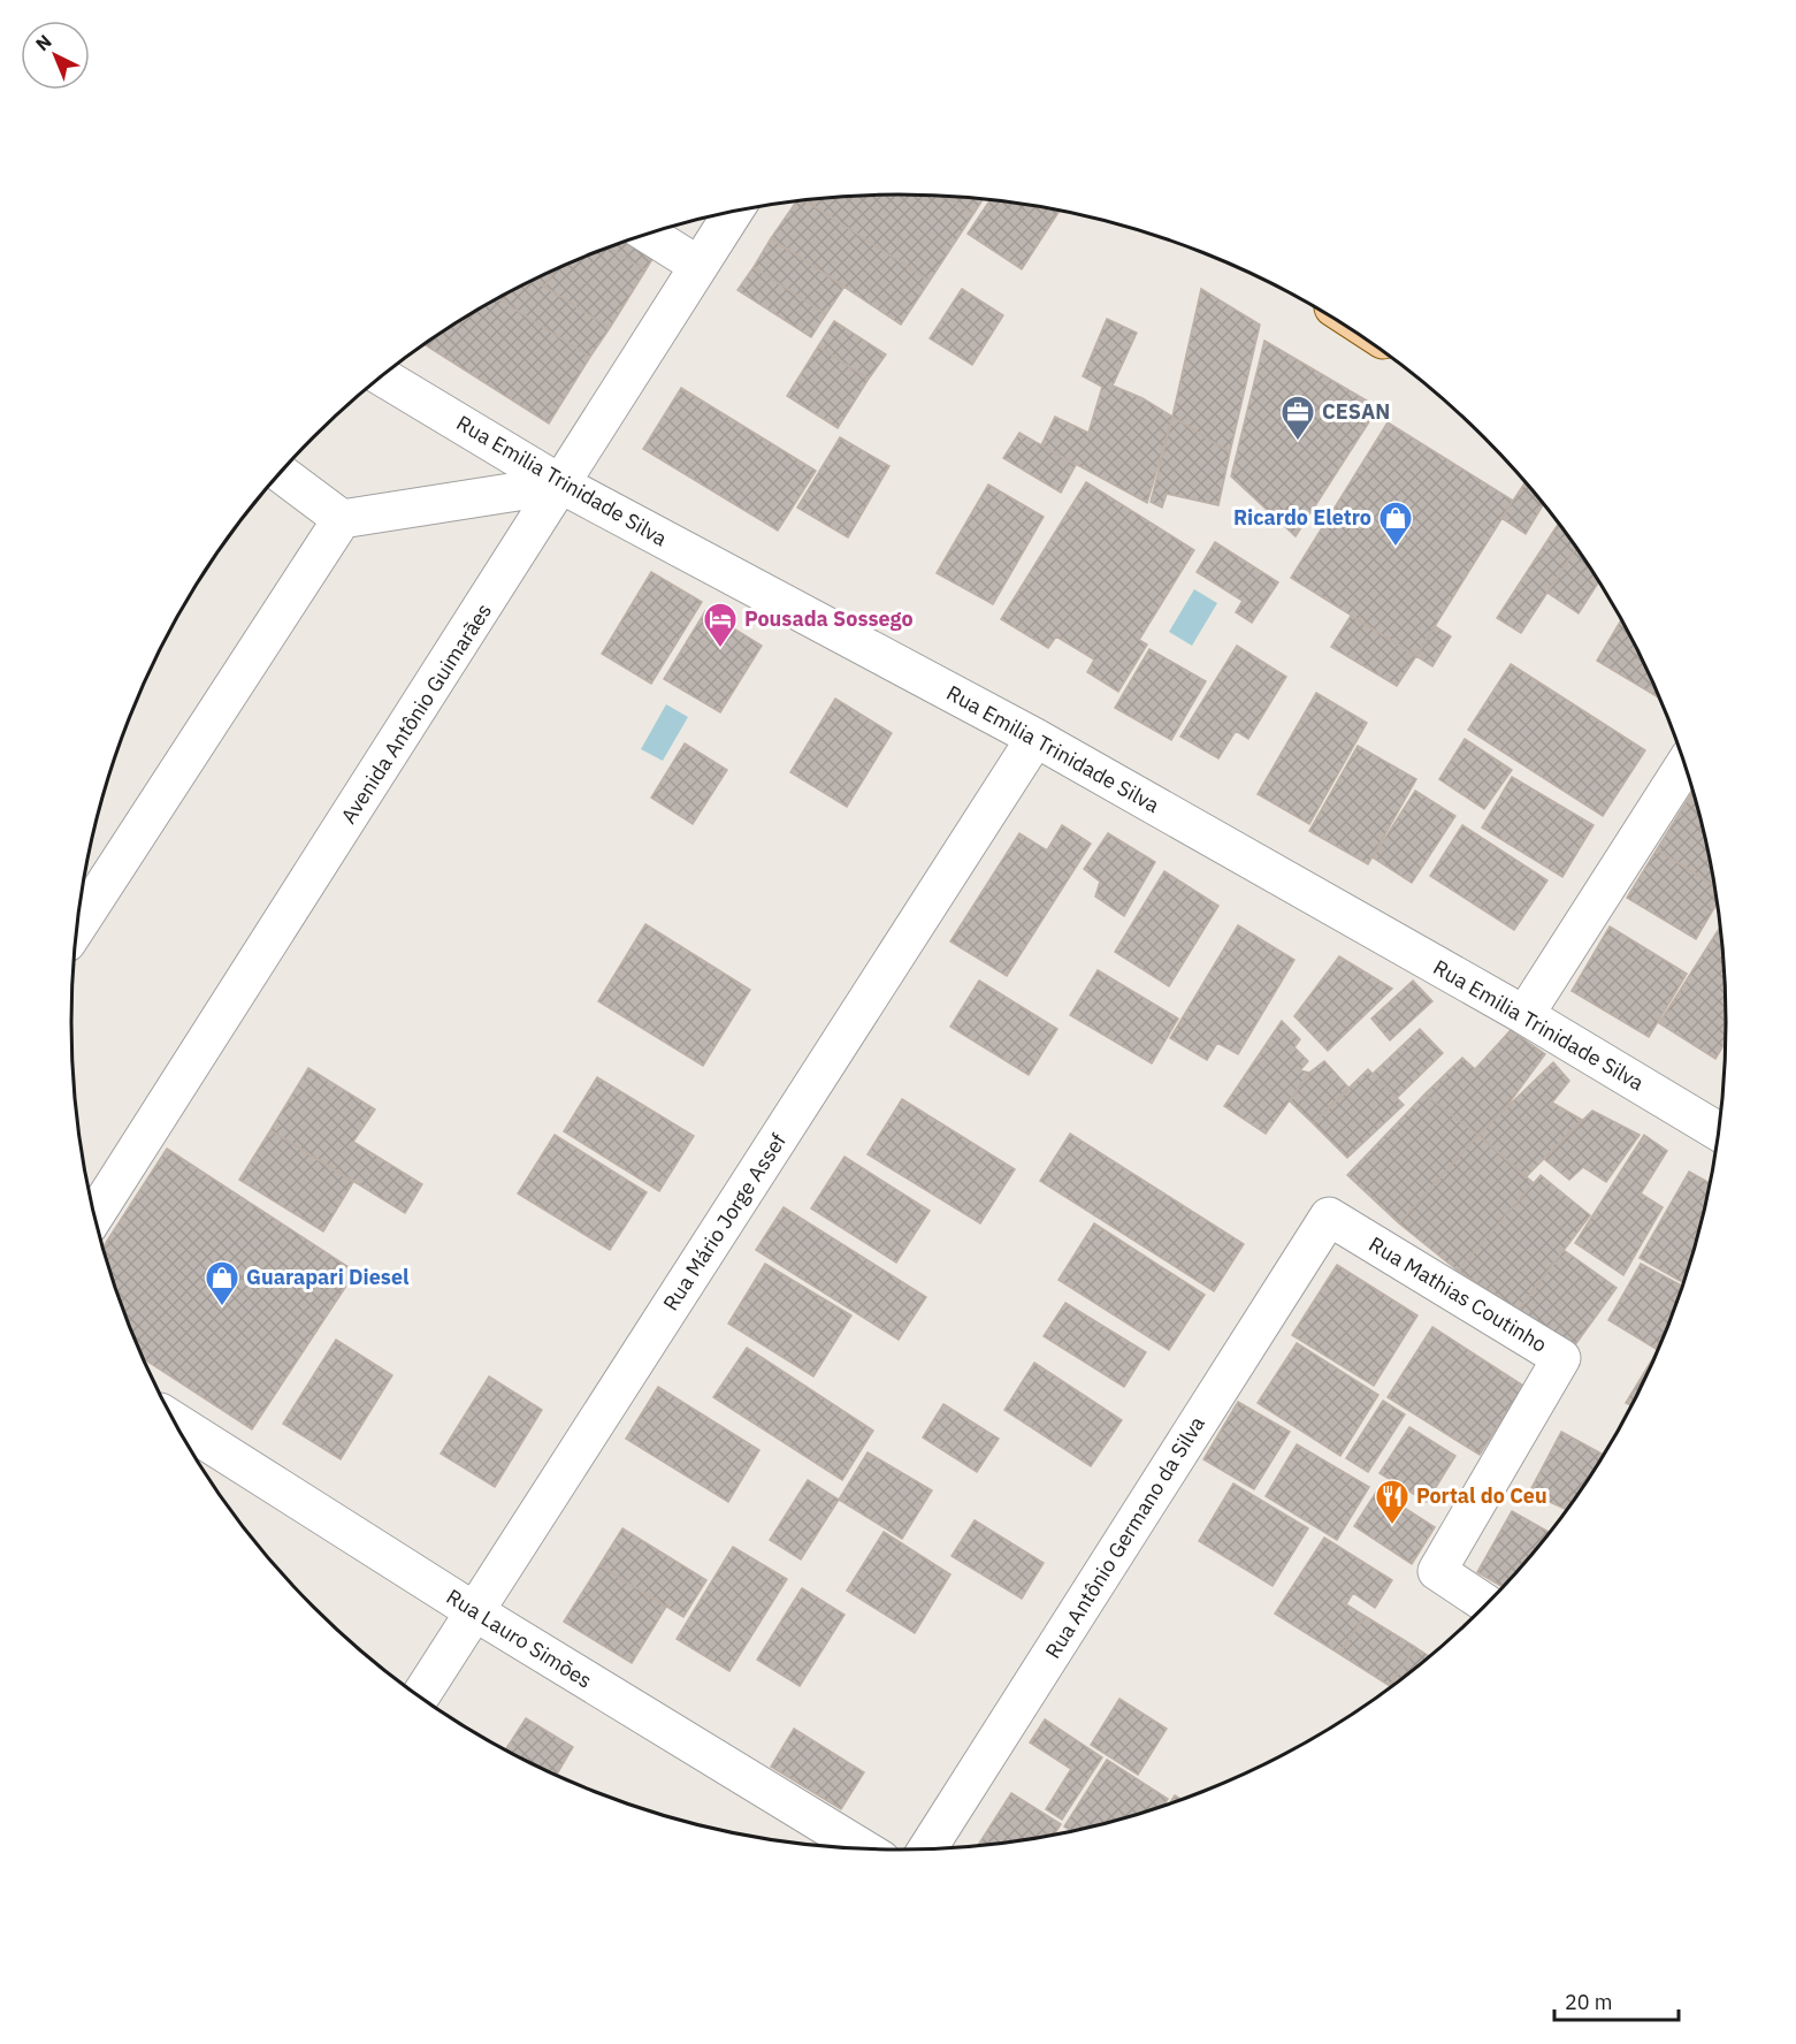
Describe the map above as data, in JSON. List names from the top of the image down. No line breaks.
{"streets":{"street":["Rua Emilia Trinidade Silva","Avenida Antônio Guimarães","Rua Mário Jorge Assef","Rua Mathias Coutinho","Rua Antônio Germano da Silva","Rua Lauro Simões"]},"crossings":[["Rua Emilia Trinidade Silva","Avenida Antônio Guimarães"],["Rua Emilia Trinidade Silva","Rua Mário Jorge Assef"],["Rua Mário Jorge Assef","Rua Lauro Simões"],["Rua Mathias Coutinho","Rua Antônio Germano da Silva"]],"places":{"office":["CESAN"],"shop":["Ricardo Eletro","Guarapari Diesel"],"hotel":["Pousada Sossego"],"restaurant":["Portal do Ceu"]},"scale_bar":"20 m","north":"top left"}
